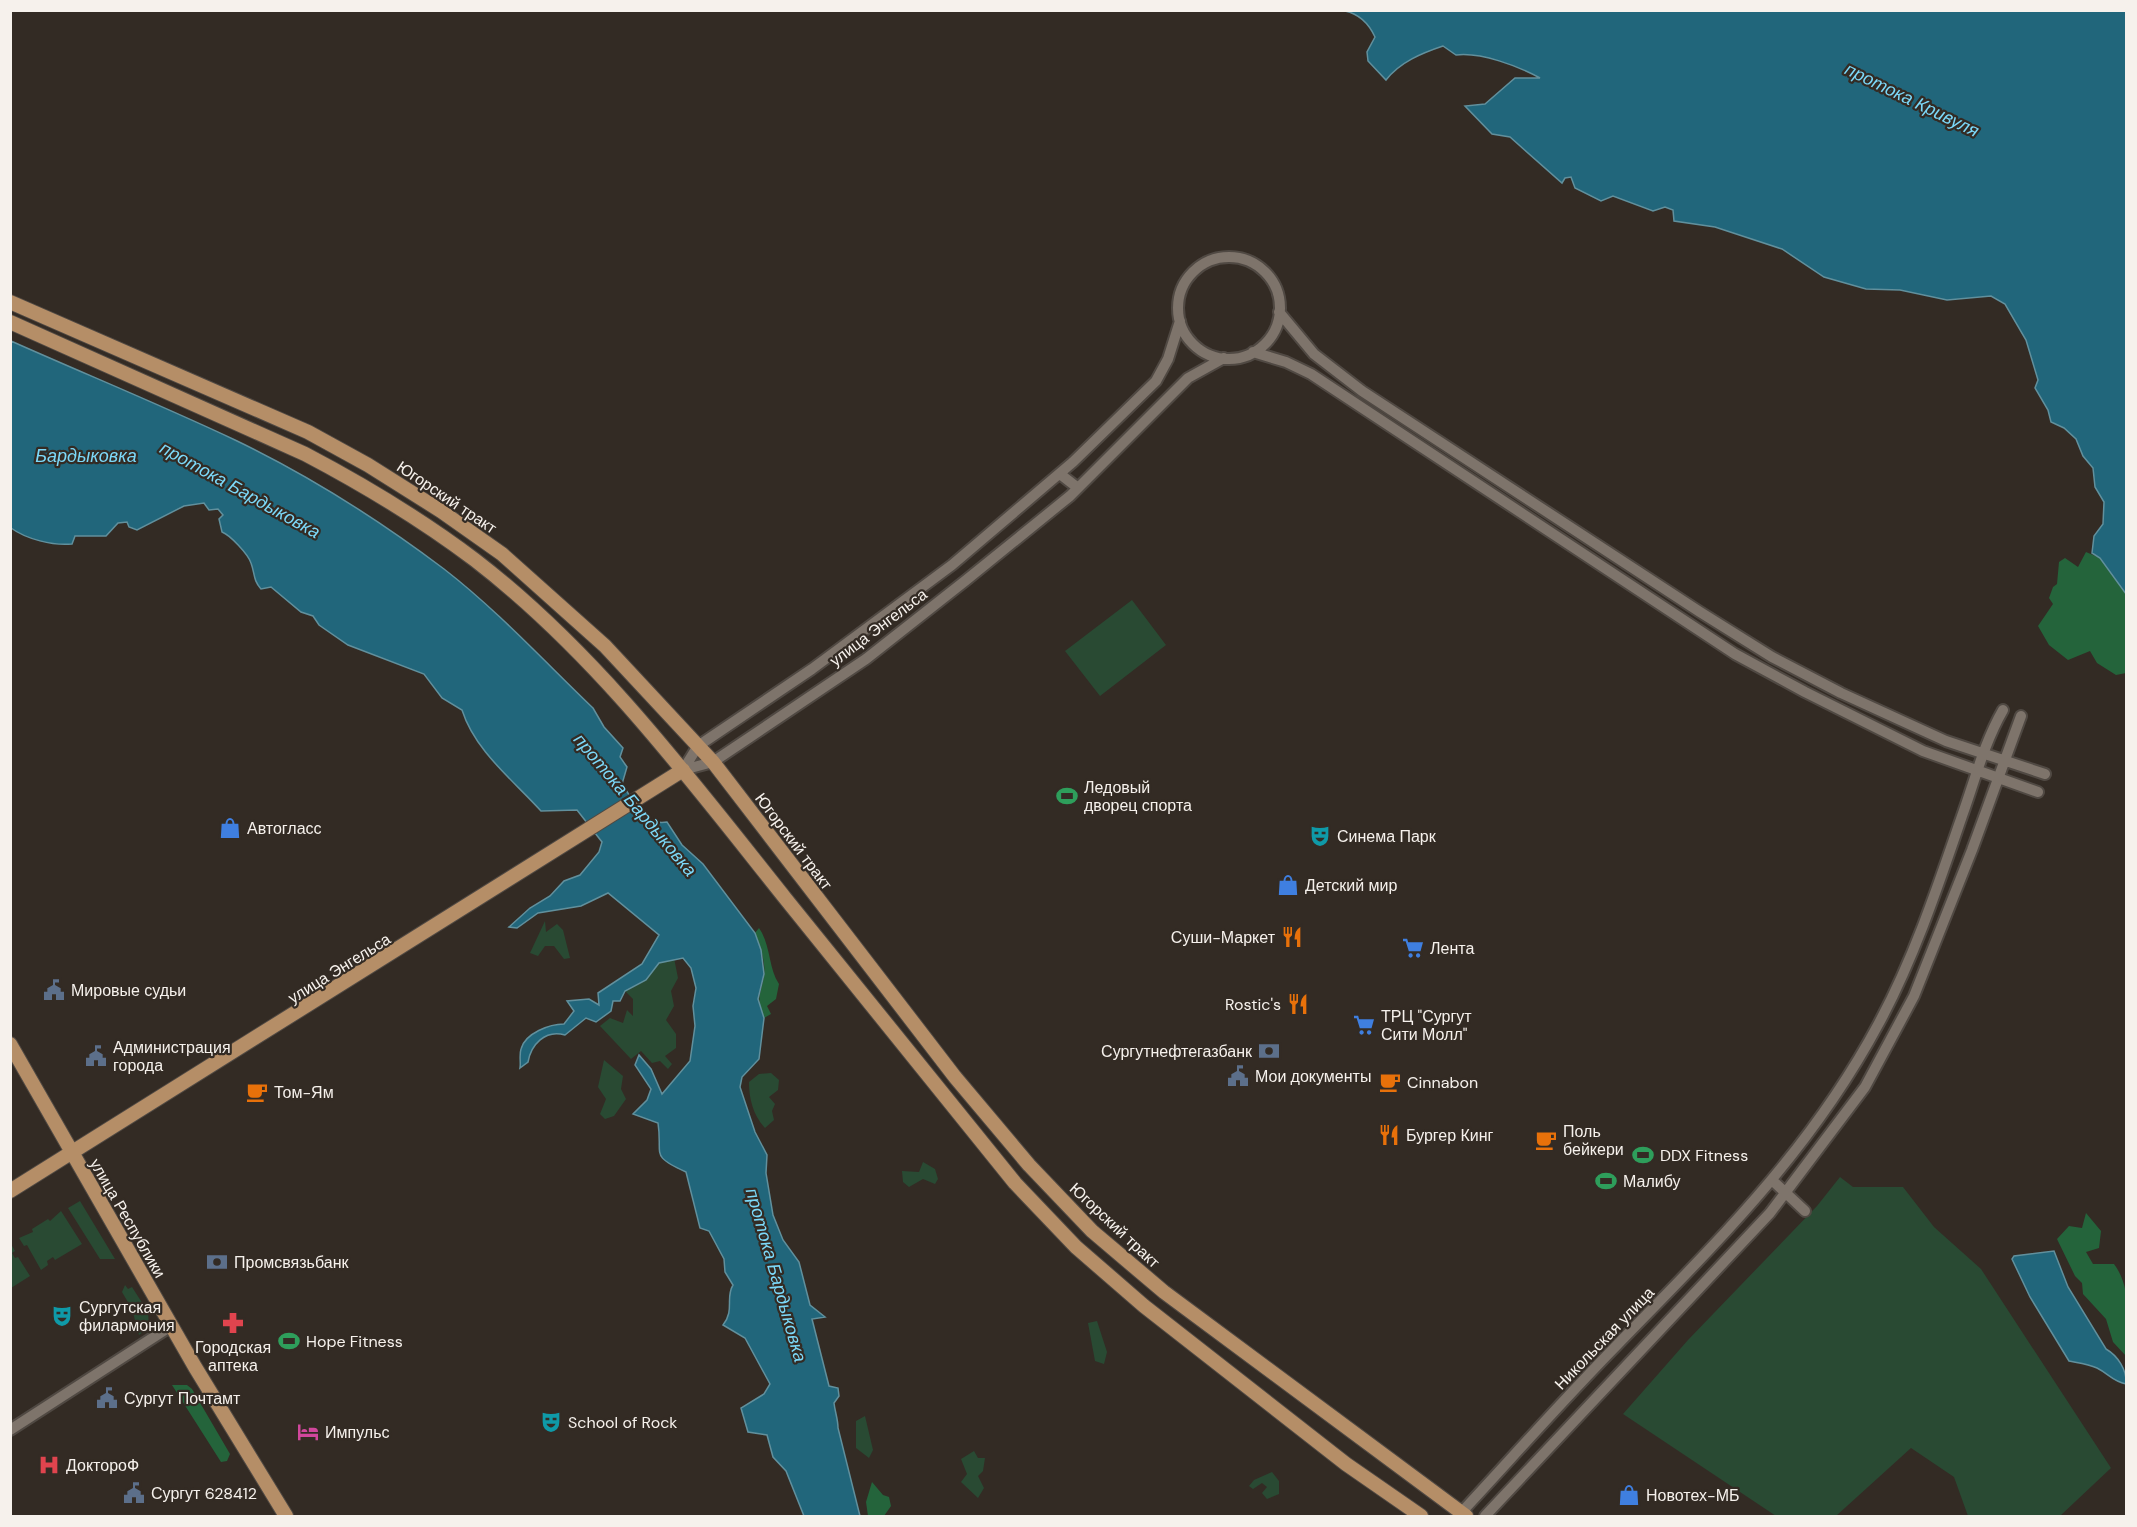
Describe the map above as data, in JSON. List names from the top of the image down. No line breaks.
{"streets":{"main road":["Югорский тракт","улица Энгельса","улица Республики"],"street":["Никольская улица"]},"crossings":[["Югорский тракт","улица Энгельса"],["Югорский тракт","Никольская улица"],["улица Энгельса","улица Республики"]],"water":["протока Кривуля","Бардыковка","протока Бардыковка"],"places":{"sports":["Ледовый дворец спорта","DDX Fitness","Малибу","Hope Fitness"],"shop":["Автогласс","Детский мир","Новотех-МБ"],"theatre":["Синема Парк","Сургутская филармония","School of Rock"],"restaurant":["Суши-Маркет","Rostic's","Бургер Кинг"],"supermarket":["Лента","ТРЦ \"Сургут Сити Молл\""],"public building":["Мировые судьи","Администрация города","Мои документы","Сургут Почтамт","Сургут 628412"],"bank":["Сургутнефтегазбанк","Промсвязьбанк"],"cafe":["Cinnabon","Том-Ям","Поль бейкери"],"pharmacy":["Городская аптека"],"hotel":["Импульс"],"hospital":["ДоктороФ"]}}
